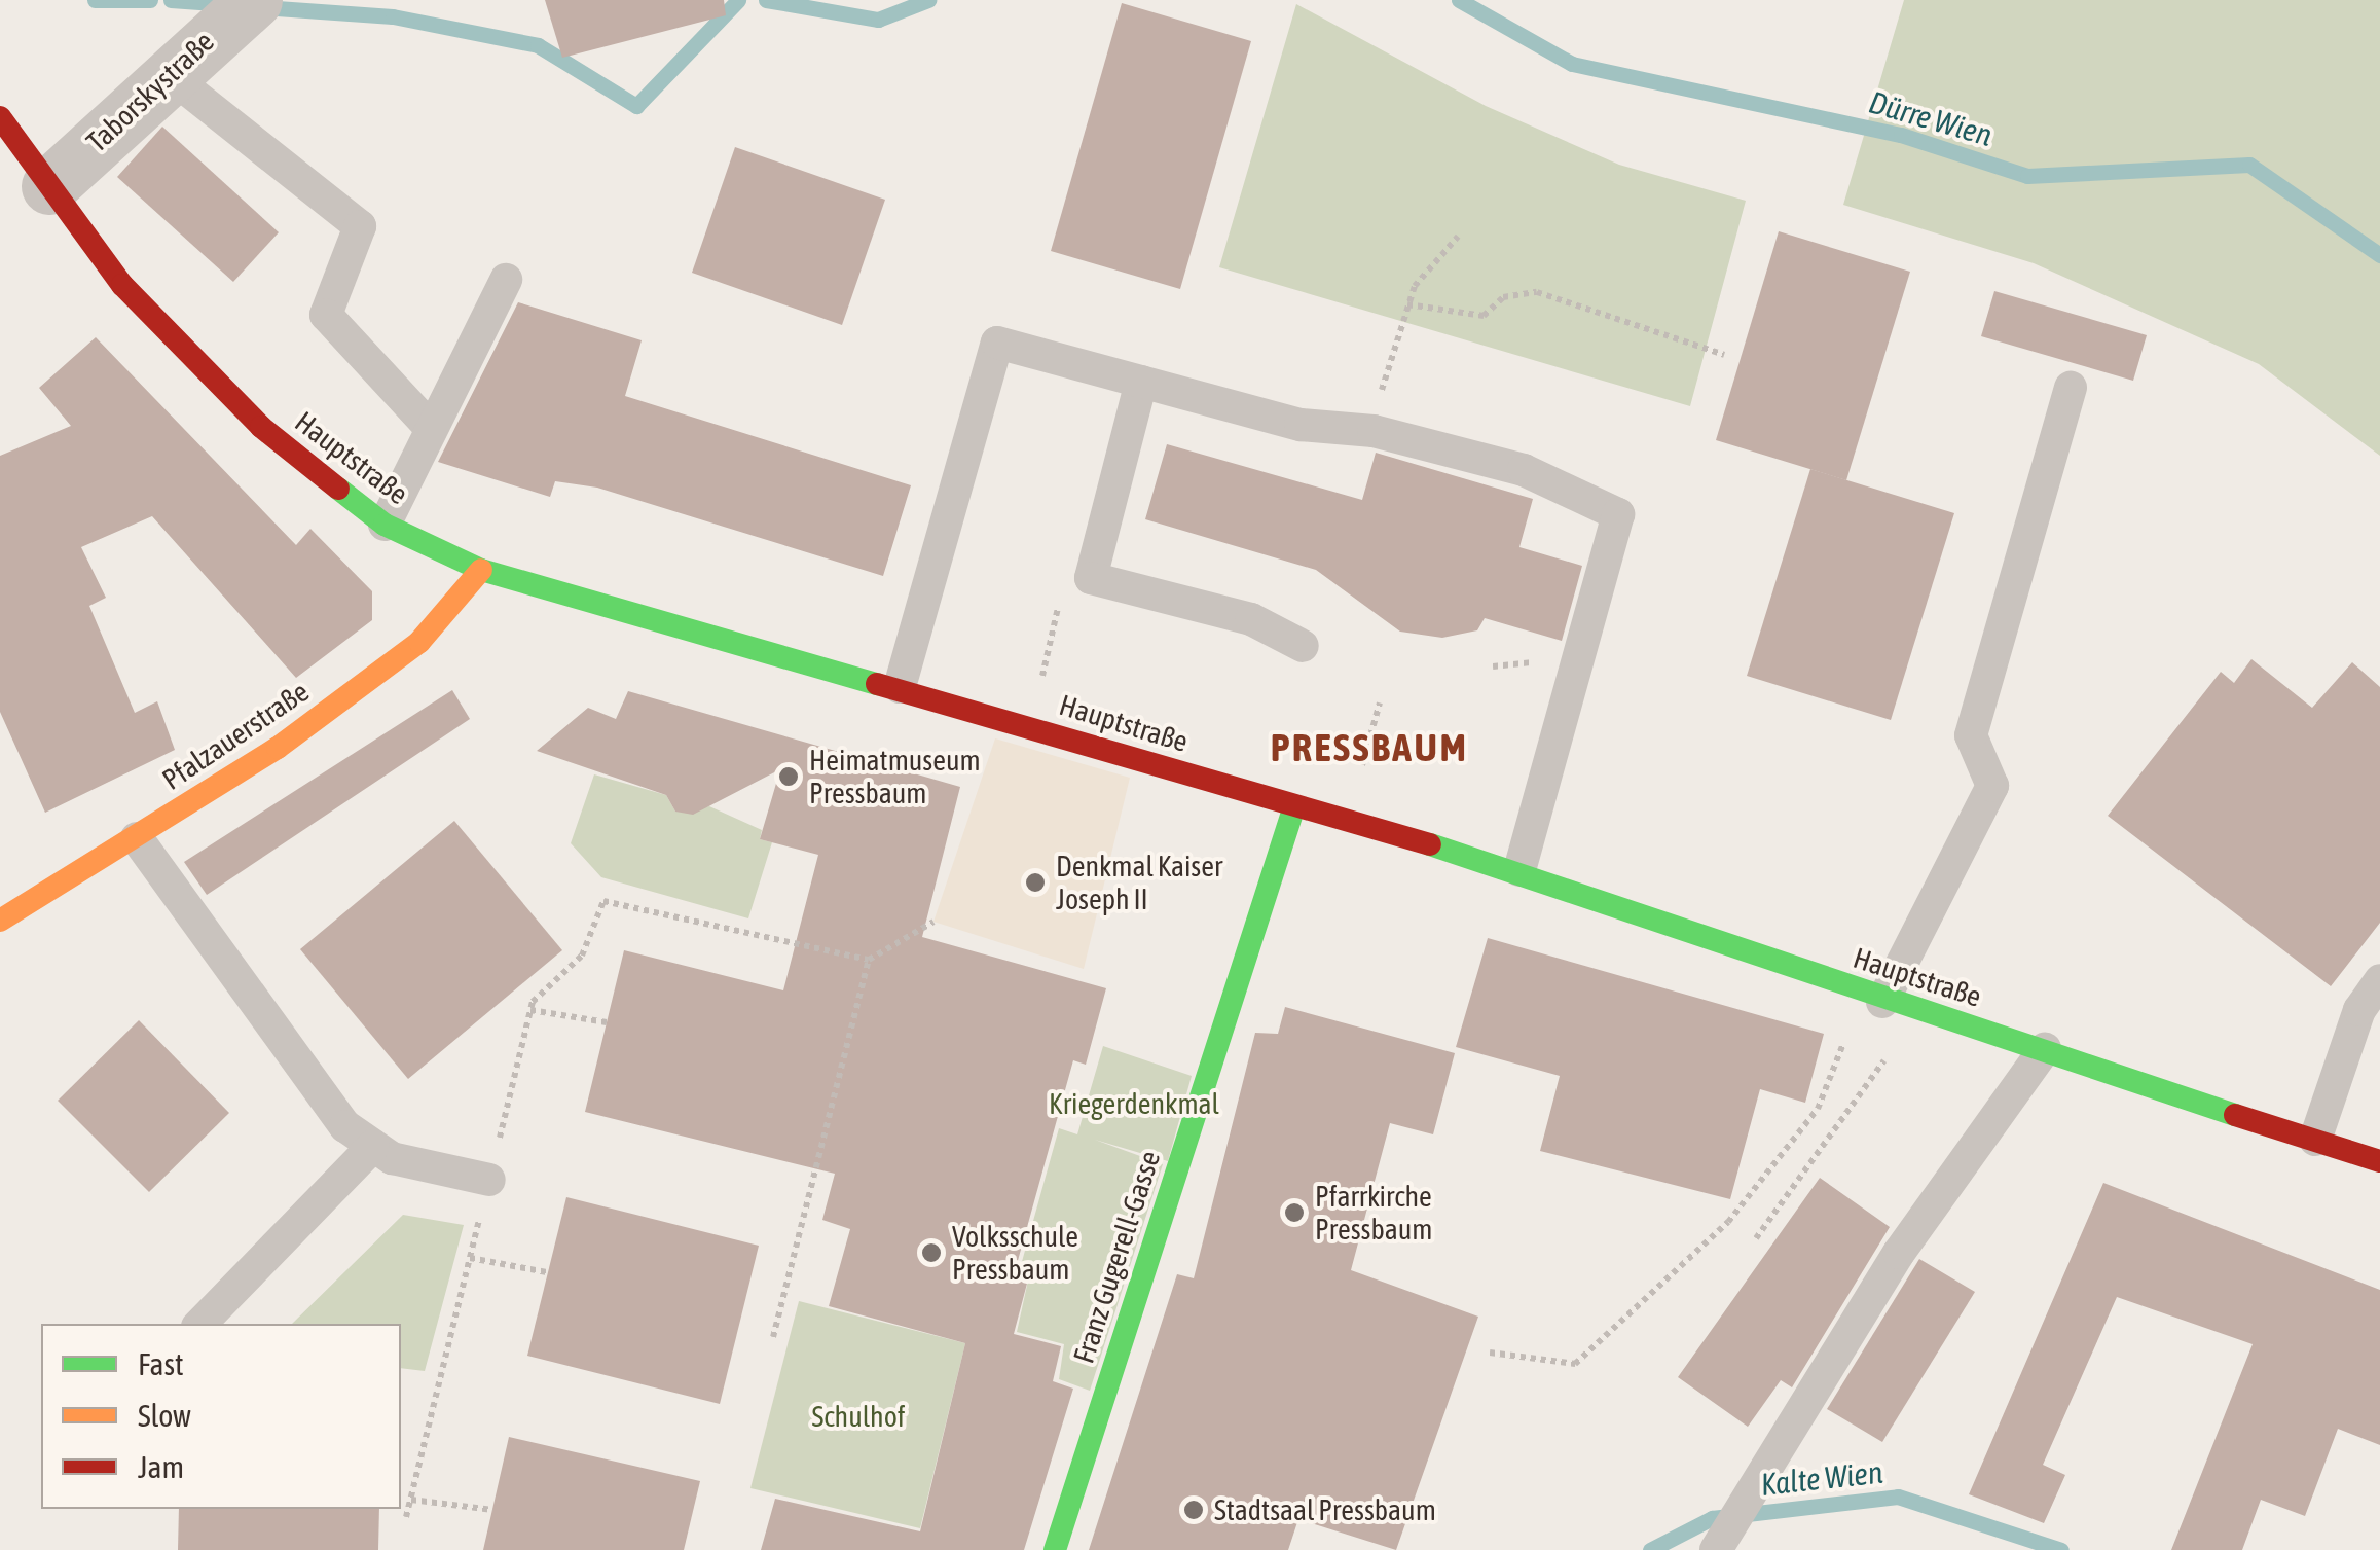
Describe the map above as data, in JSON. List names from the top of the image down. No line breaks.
{"streets":{"main road":["Hauptstraße","Pfalzauerstraße","Franz Gugerell-Gasse"],"street":["Taborskystraße"]},"crossings":[["Taborskystraße","Hauptstraße"],["Hauptstraße","Pfalzauerstraße"],["Hauptstraße","Franz Gugerell-Gasse"]],"districts":["PRESSBAUM"],"water":["Dürre Wien","Kalte Wien"],"parks":["Kriegerdenkmal","Schulhof"],"places":["Heimatmuseum Pressbaum","Denkmal Kaiser Joseph II","Pfarrkirche Pressbaum","Volksschule Pressbaum","Stadtsaal Pressbaum"],"legend":["Fast","Slow","Jam"]}
